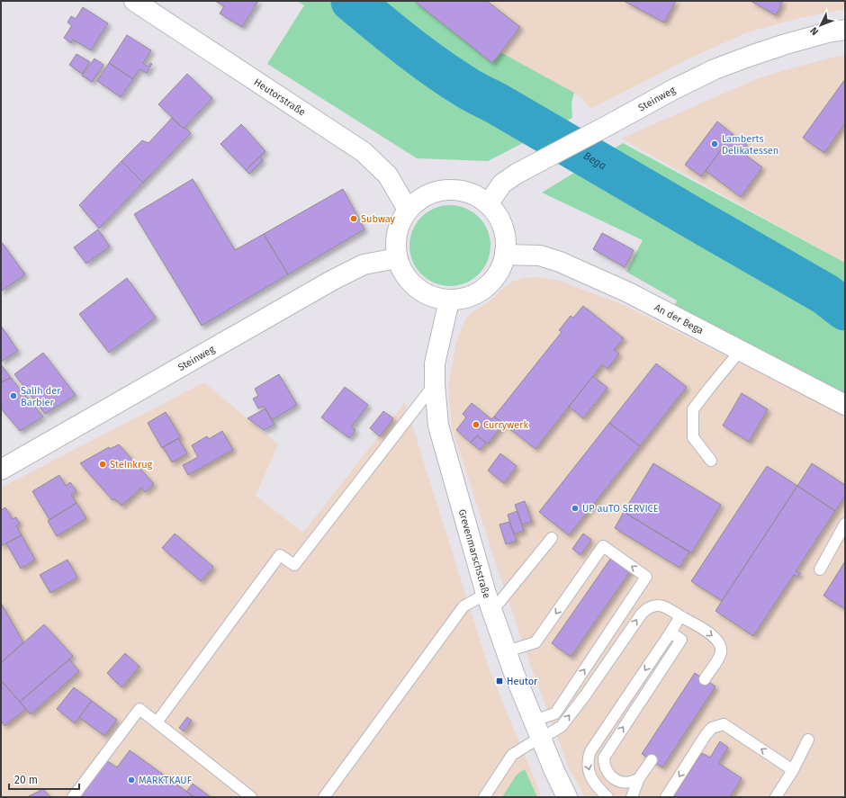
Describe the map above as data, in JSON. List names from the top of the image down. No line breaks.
{"streets":{"street":["Heutorstraße","Steinweg","An der Bega","Grevenmarschstraße"]},"crossings":[["Heutorstraße","Steinweg"],["Heutorstraße","An der Bega"],["Heutorstraße","Grevenmarschstraße"],["Steinweg","An der Bega"],["Steinweg","Grevenmarschstraße"],["An der Bega","Grevenmarschstraße"]],"water":["Bega"],"places":{"other":["Lamberts Delikatessen","Subway","Salih der Barbier","Currywerk","Steinkrug","UP auTO SERVICE","MARKTKAUF"],"transit":["Heutor"]},"scale_bar":"20 m","north":"bottom left"}
